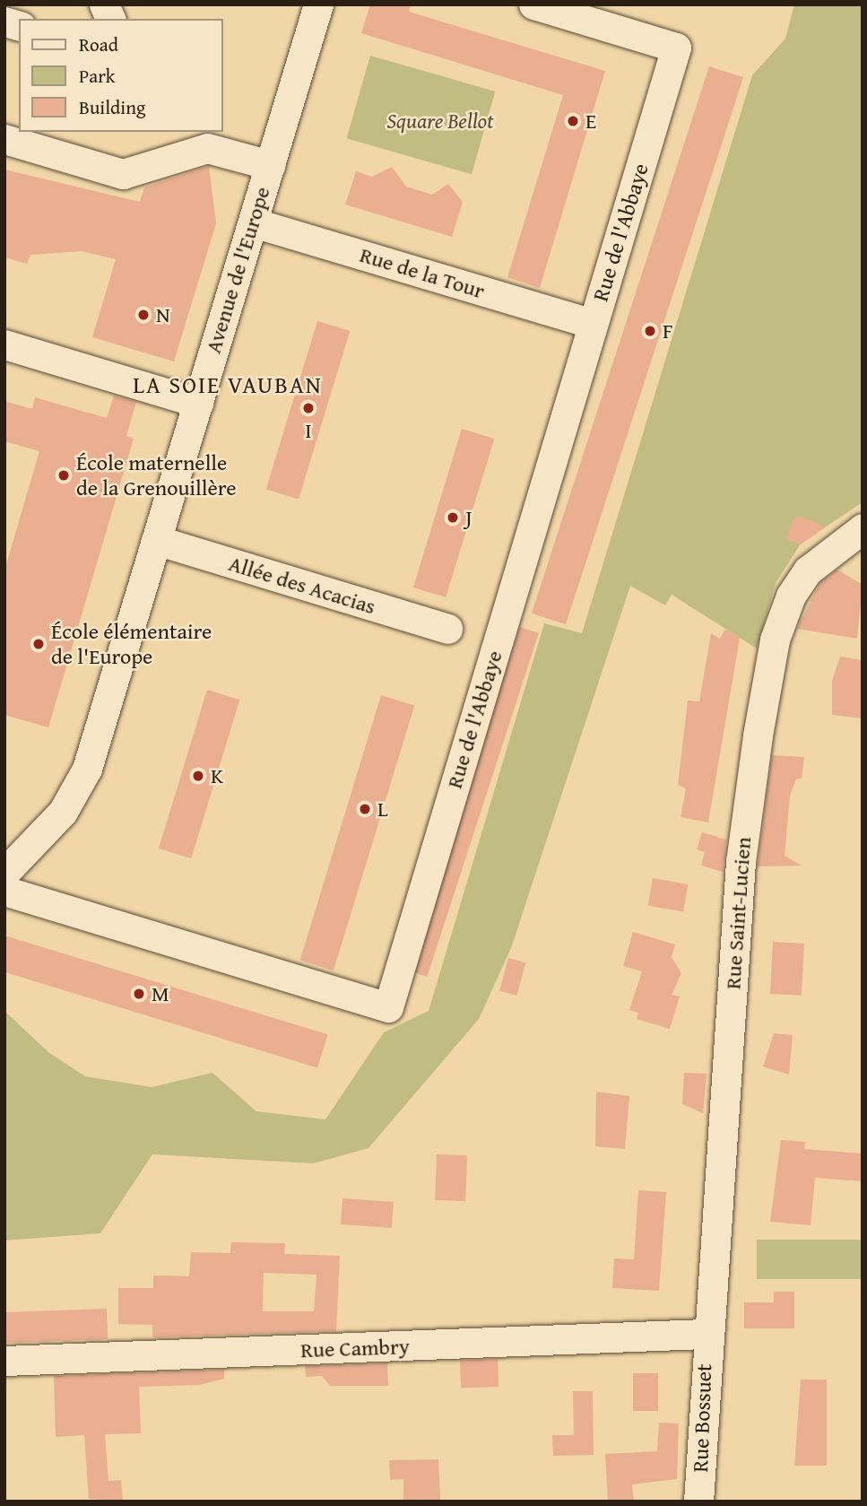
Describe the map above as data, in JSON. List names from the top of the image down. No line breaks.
{"streets":{"street":["Rue de l'Abbaye","Avenue de l'Europe","Rue de la Tour","Allée des Acacias","Rue Saint-Lucien","Rue Cambry","Rue Bossuet"]},"crossings":[["Rue de l'Abbaye","Rue de la Tour"],["Avenue de l'Europe","Rue de la Tour"],["Avenue de l'Europe","Allée des Acacias"],["Rue Saint-Lucien","Rue Cambry"],["Rue Saint-Lucien","Rue Bossuet"],["Rue Cambry","Rue Bossuet"]],"districts":["LA SOIE VAUBAN"],"parks":["Square Bellot"],"places":["E","N","F","I","École maternelle de la Grenouillère","J","École élémentaire de l'Europe","K","L","M"],"legend":["Road","Park","Building"]}
